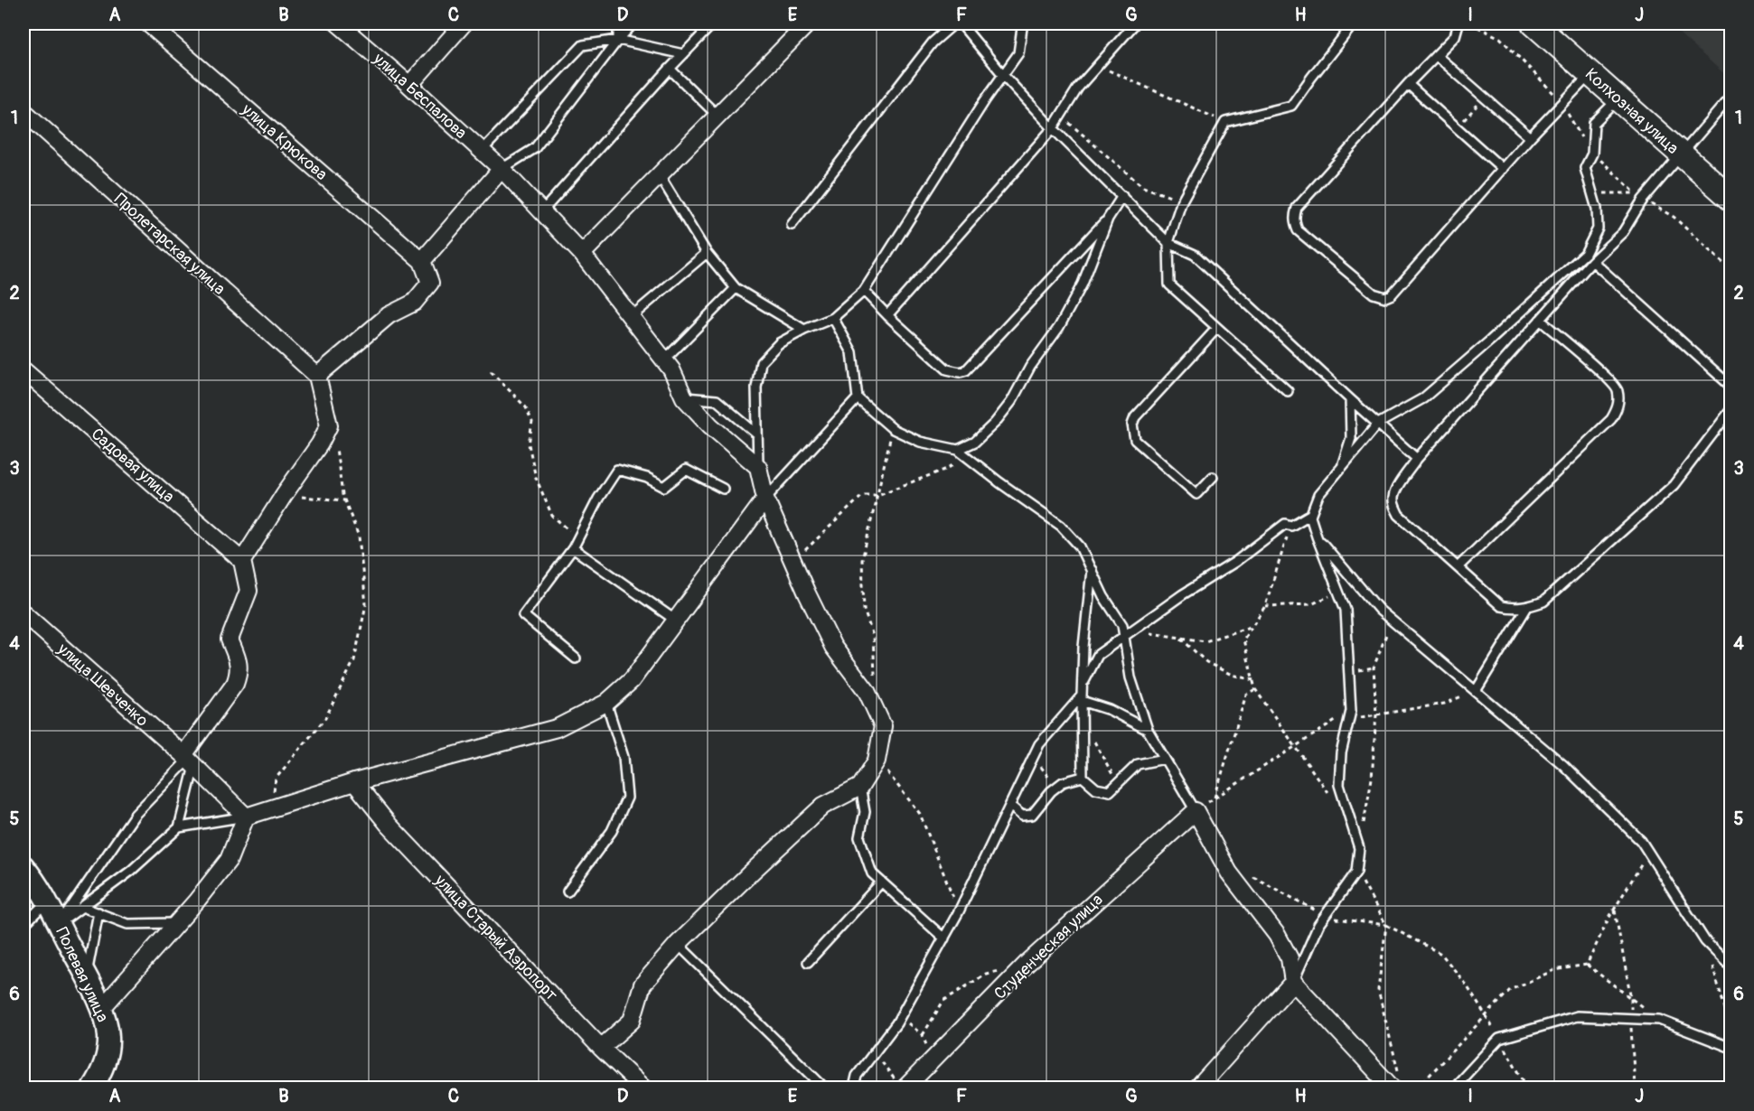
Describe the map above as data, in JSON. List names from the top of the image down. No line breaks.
{"streets":{"main road":["Колхозная улица"],"street":["улица Беспалова","улица Крюкова","Пролетарская улица","Садовая улица","улица Шевченко","улица Старый Аэропорт","Студенческая улица","Полевая улица"]},"grid":{"columns":["A","B","C","D","E","F","G","H","I","J"],"rows":["1","2","3","4","5","6"]}}
